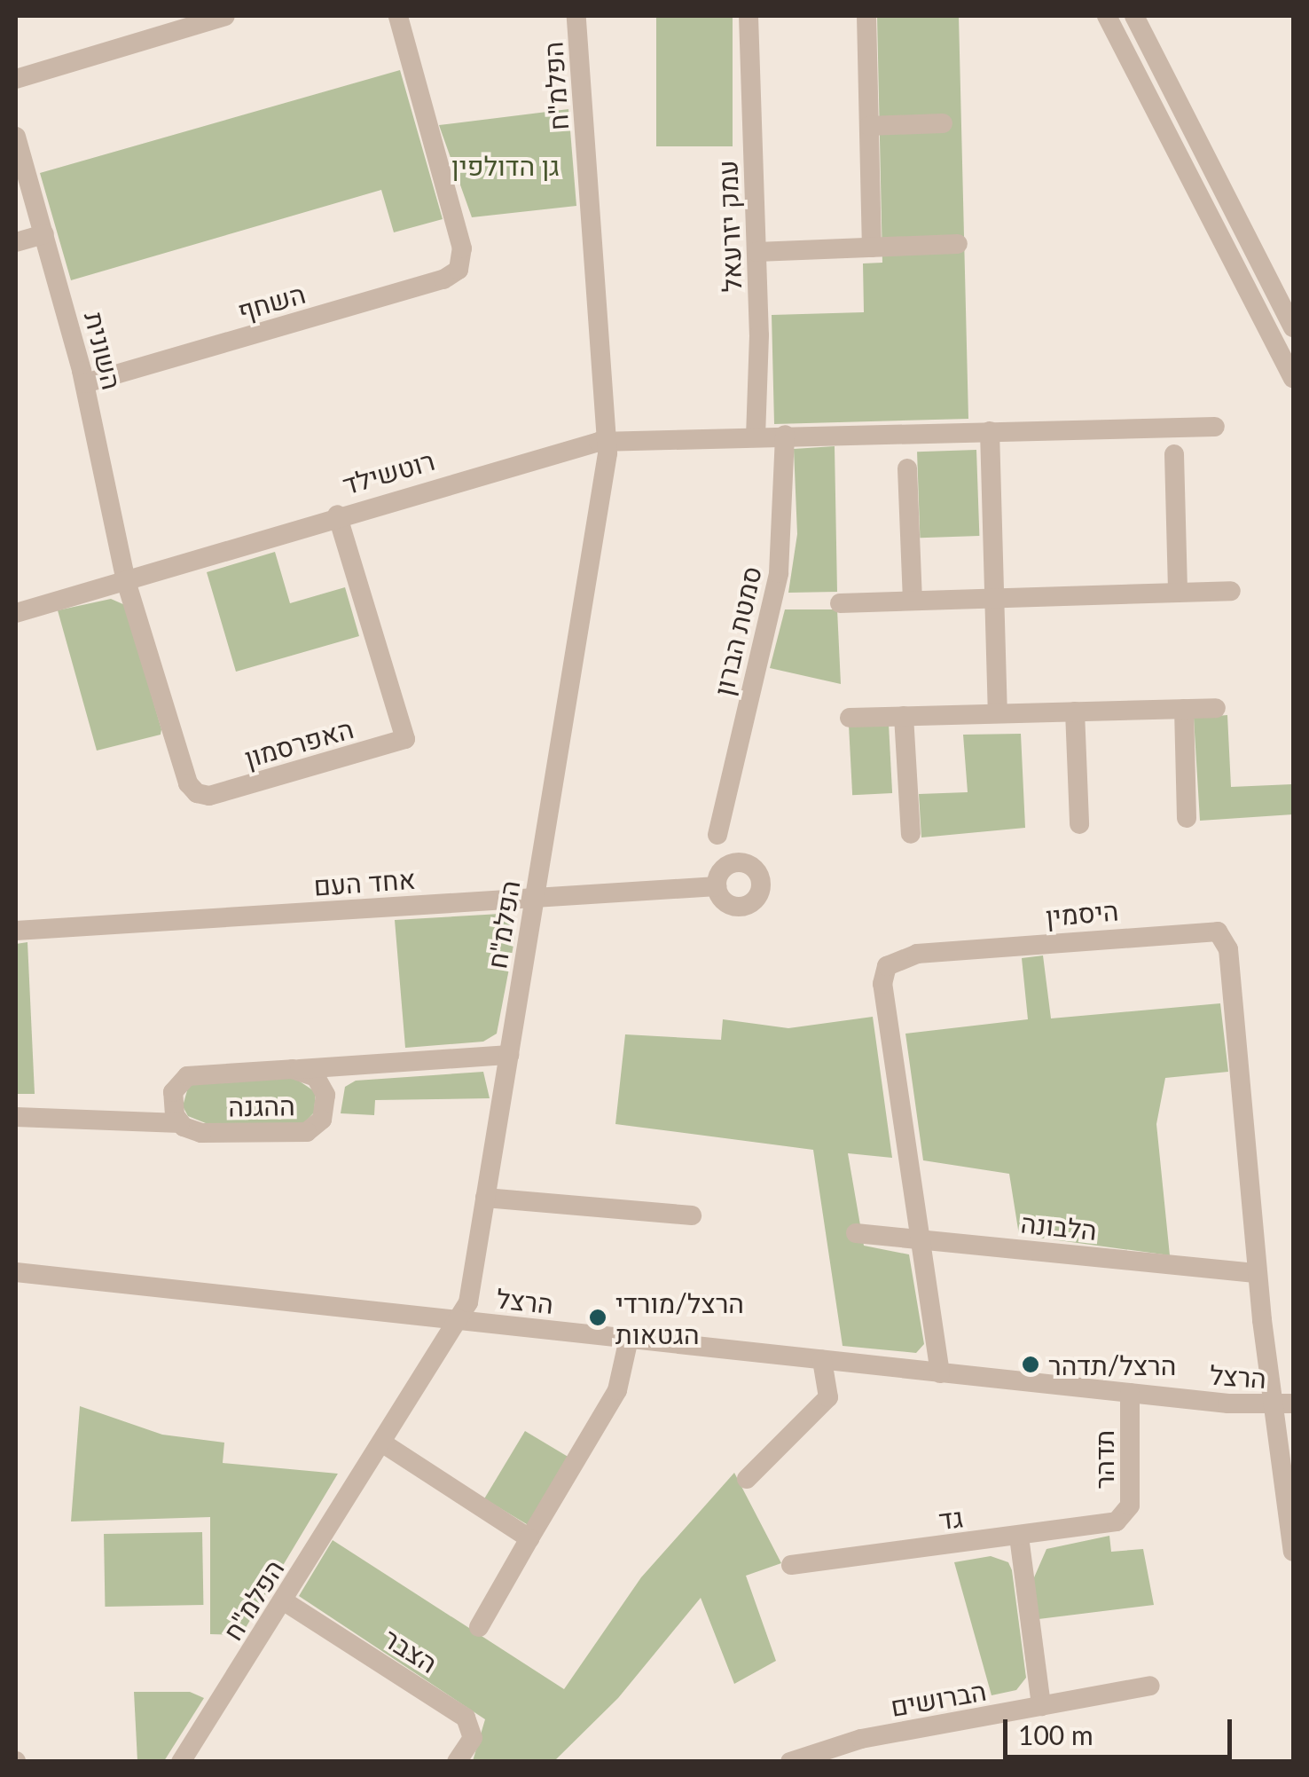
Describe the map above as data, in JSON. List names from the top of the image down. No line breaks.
{"streets":{"street":["הפלמ\"ח","עמק יזרעאל","השחף","השונית","רוטשילד","סמטת הברון","האפרסמון","אחד העם","היסמין","ההגנה","הלבונה","הרצל","תדהר","גד","הצבר","הברושים"]},"crossings":[["הפלמ\"ח","רוטשילד"],["הפלמ\"ח","אחד העם"],["הפלמ\"ח","ההגנה"],["הפלמ\"ח","הרצל"],["הפלמ\"ח","הצבר"],["עמק יזרעאל","רוטשילד"],["השחף","השונית"],["השונית","רוטשילד"],["השונית","האפרסמון"],["רוטשילד","סמטת הברון"],["רוטשילד","האפרסמון"],["היסמין","הלבונה"],["היסמין","הרצל"],["הרצל","תדהר"],["תדהר","גד"]],"parks":["גן הדולפין"],"places":["הרצל/מורדי הגטאות","הרצל/תדהר"],"scale_bar":"100 m"}
